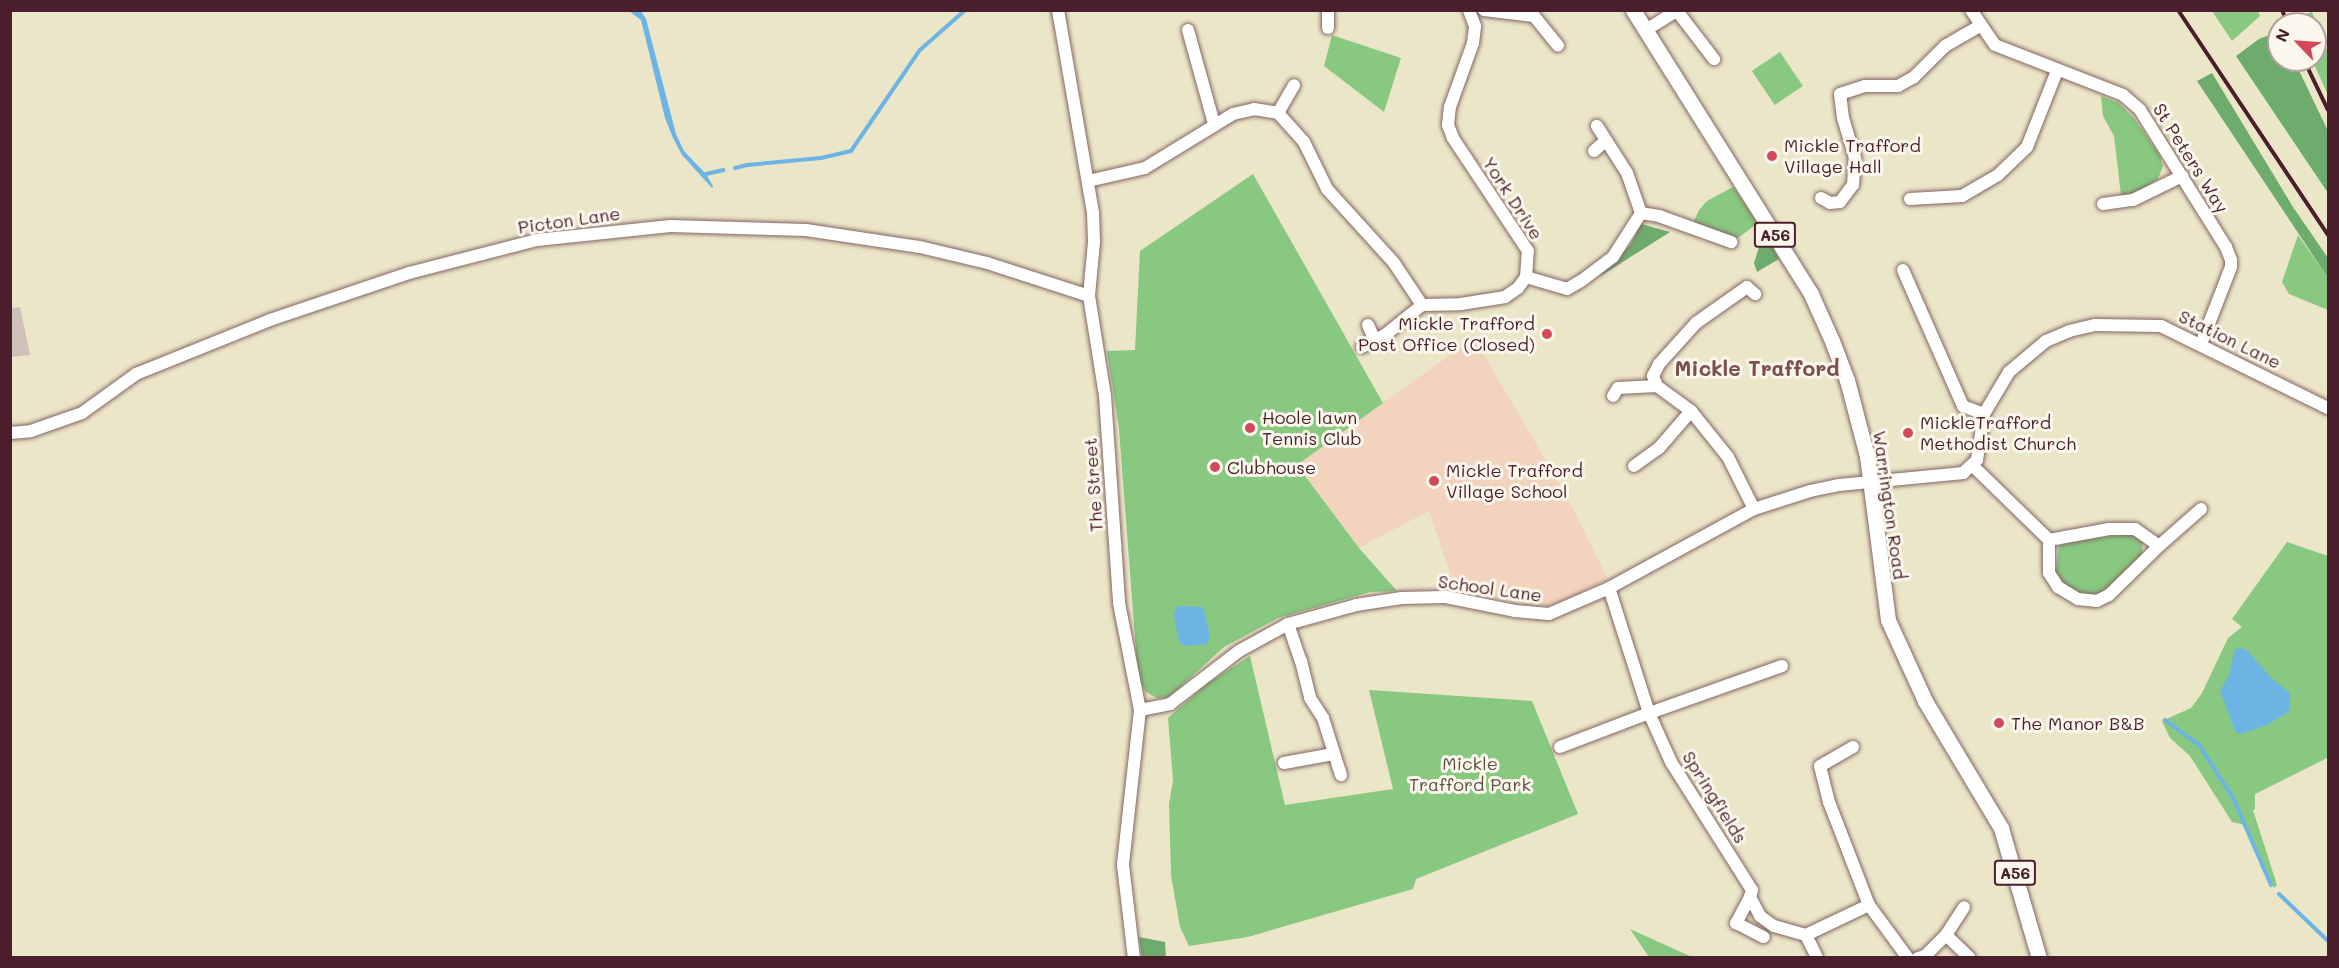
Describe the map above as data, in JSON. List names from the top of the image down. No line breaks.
{"streets":{"main road":["A56","Warrington Road"],"street":["St Peters Way","York Drive","Picton Lane","Station Lane","The Street","School Lane","Springfields"]},"crossings":[["St Peters Way","Station Lane"],["Picton Lane","The Street"],["The Street","School Lane"],["Warrington Road","School Lane"],["School Lane","Springfields"]],"districts":["Mickle Trafford"],"parks":["Mickle Trafford Park"],"places":["Mickle Trafford Village Hall","Mickle Trafford Post Office (Closed)","Hoole lawn Tennis Club","MickleTrafford Methodist Church","Clubhouse","Mickle Trafford Village School","The Manor B&B"],"north":"top left"}
